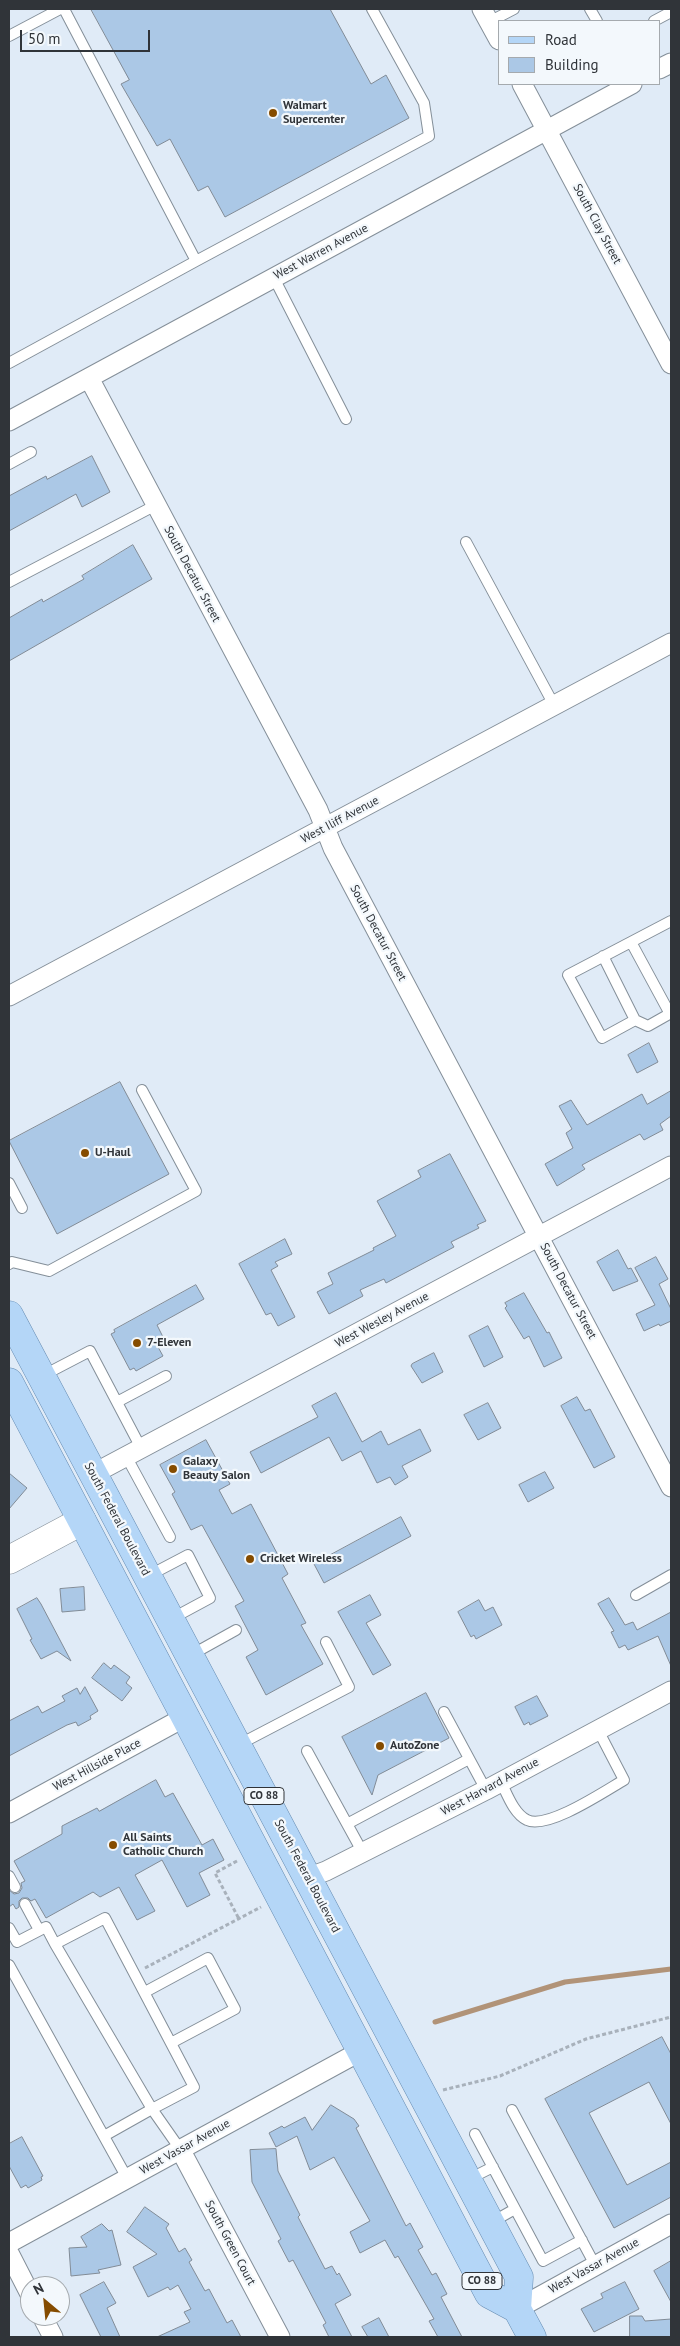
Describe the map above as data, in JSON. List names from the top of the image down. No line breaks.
{"streets":{"main road":["South Federal Boulevard","CO 88"],"street":["South Clay Street","West Warren Avenue","South Decatur Street","West Iliff Avenue","West Wesley Avenue","West Hillside Place","West Harvard Avenue","West Vassar Avenue","South Green Court"]},"crossings":[["South Clay Street","West Warren Avenue"],["West Warren Avenue","South Decatur Street"],["South Decatur Street","West Iliff Avenue"],["South Decatur Street","West Wesley Avenue"],["West Wesley Avenue","South Federal Boulevard"],["South Federal Boulevard","West Harvard Avenue"],["South Federal Boulevard","CO 88"],["South Federal Boulevard","West Vassar Avenue"],["West Hillside Place","CO 88"],["CO 88","West Vassar Avenue"],["West Vassar Avenue","South Green Court"]],"places":["Walmart Supercenter","U-Haul","7-Eleven","Galaxy Beauty Salon","Cricket Wireless","AutoZone","All Saints Catholic Church"],"legend":["Road","Building"],"scale_bar":"50 m","north":"top left"}
